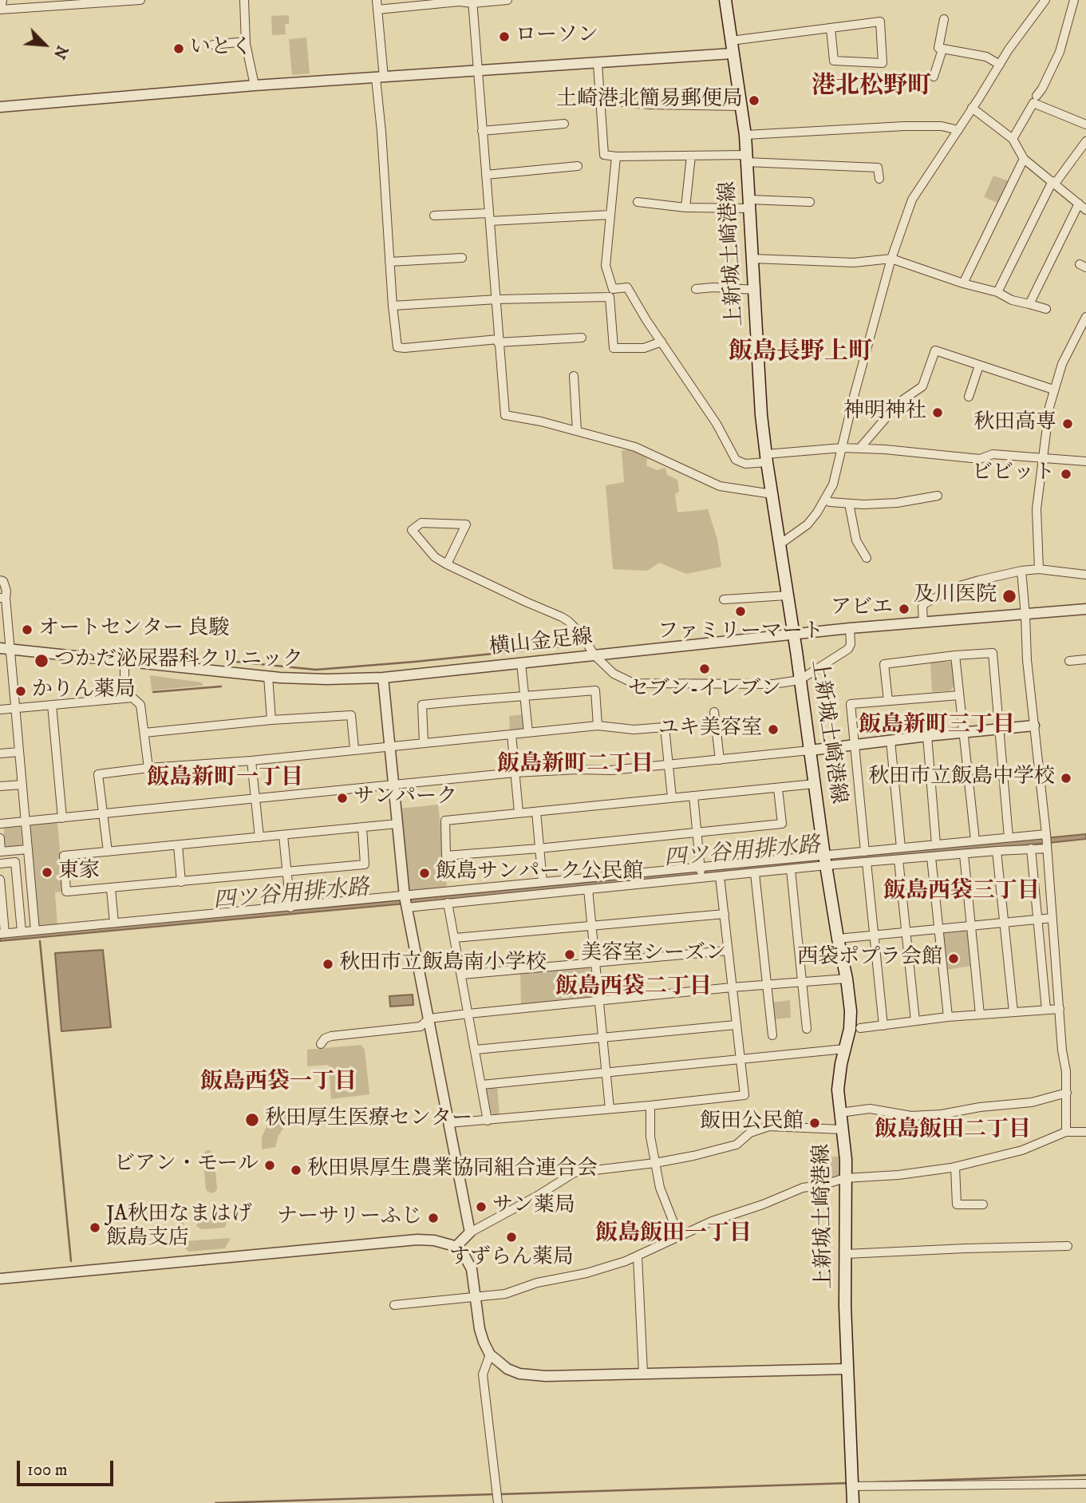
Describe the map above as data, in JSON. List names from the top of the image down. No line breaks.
{"streets":{"main road":["上新城土崎港線"],"street":["横山金足線"]},"crossings":[["上新城土崎港線","横山金足線"]],"districts":["港北松野町","飯島長野上町","飯島新町三丁目","飯島新町二丁目","飯島新町一丁目","飯島西袋三丁目","飯島西袋二丁目","飯島西袋一丁目","飯島飯田二丁目","飯島飯田一丁目"],"water":["四ツ谷用排水路"],"places":["ローソン","いとく","土崎港北簡易郵便局","神明神社","秋田高専","ビビット","及川医院","アビエ","ファミリーマート","オートセンター 良駿","つかだ泌尿器科クリニック","セブン-イレブン","かりん薬局","ユキ美容室","秋田市立飯島中学校","サンパーク","東家","飯島サンパーク公民館","美容室シーズン","西袋ポプラ会館","秋田市立飯島南小学校","秋田厚生医療センター","飯田公民館","ビアン・モール","秋田県厚生農業協同組合連合会","サン薬局","ナーサリーふじ","JA秋田なまはげ 飯島支店","すずらん薬局"],"scale_bar":"100 m","north":"bottom right"}
